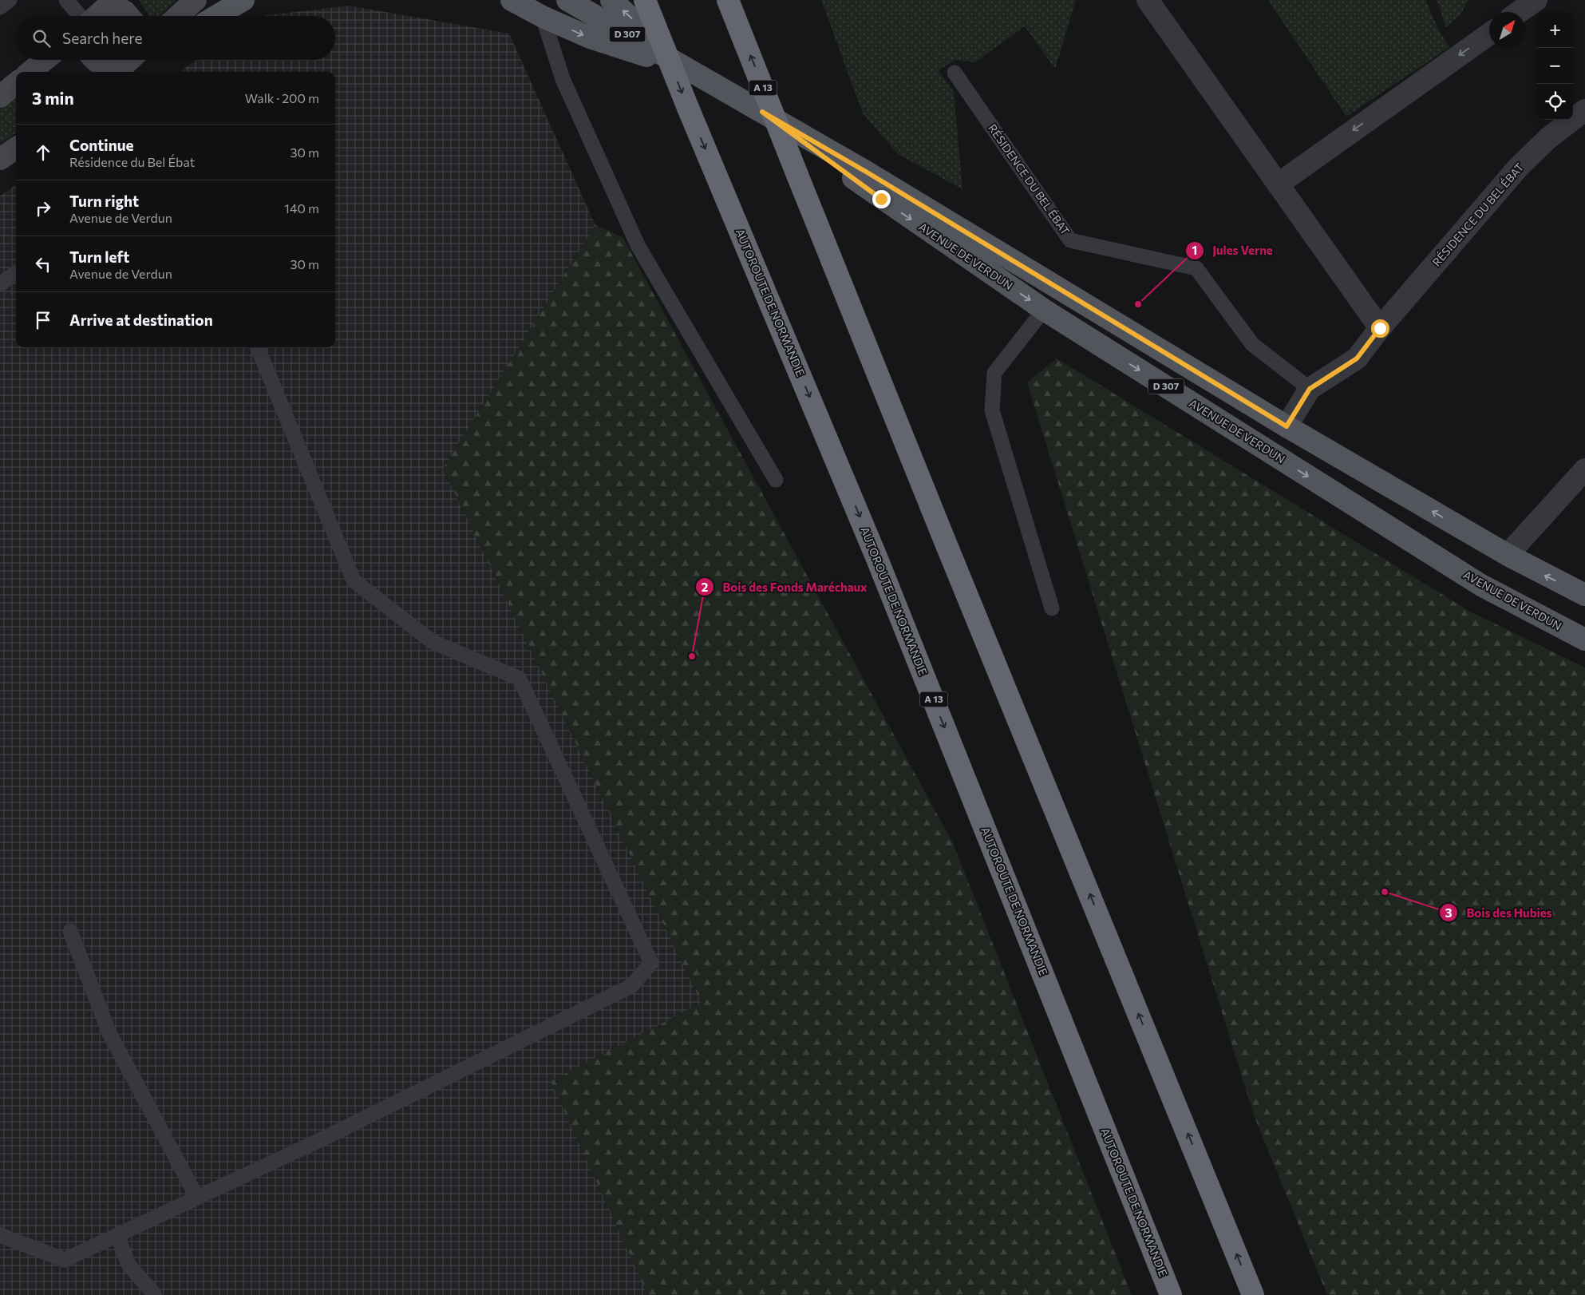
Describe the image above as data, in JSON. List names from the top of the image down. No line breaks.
{"streets":{"highway":["A 13","AUTOROUTE DE NORMANDIE"],"main road":["D 307","AVENUE DE VERDUN"],"street":["RÉSIDENCE DU BEL ÉBAT"]},"crossings":[["RÉSIDENCE DU BEL ÉBAT","AVENUE DE VERDUN"]],"places":["Jules Verne","Bois des Fonds Maréchaux","Bois des Hubies"],"north":"top right","page":{"map_buttons":["+","−"],"search":"Search here","heading":["3 min","Walk · 200 m"],"list":[["Continue","Résidence du Bel Ébat","30 m"],["Turn right","Avenue de Verdun","140 m"],["Turn left","Avenue de Verdun","30 m"],"Arrive at destination"]}}
